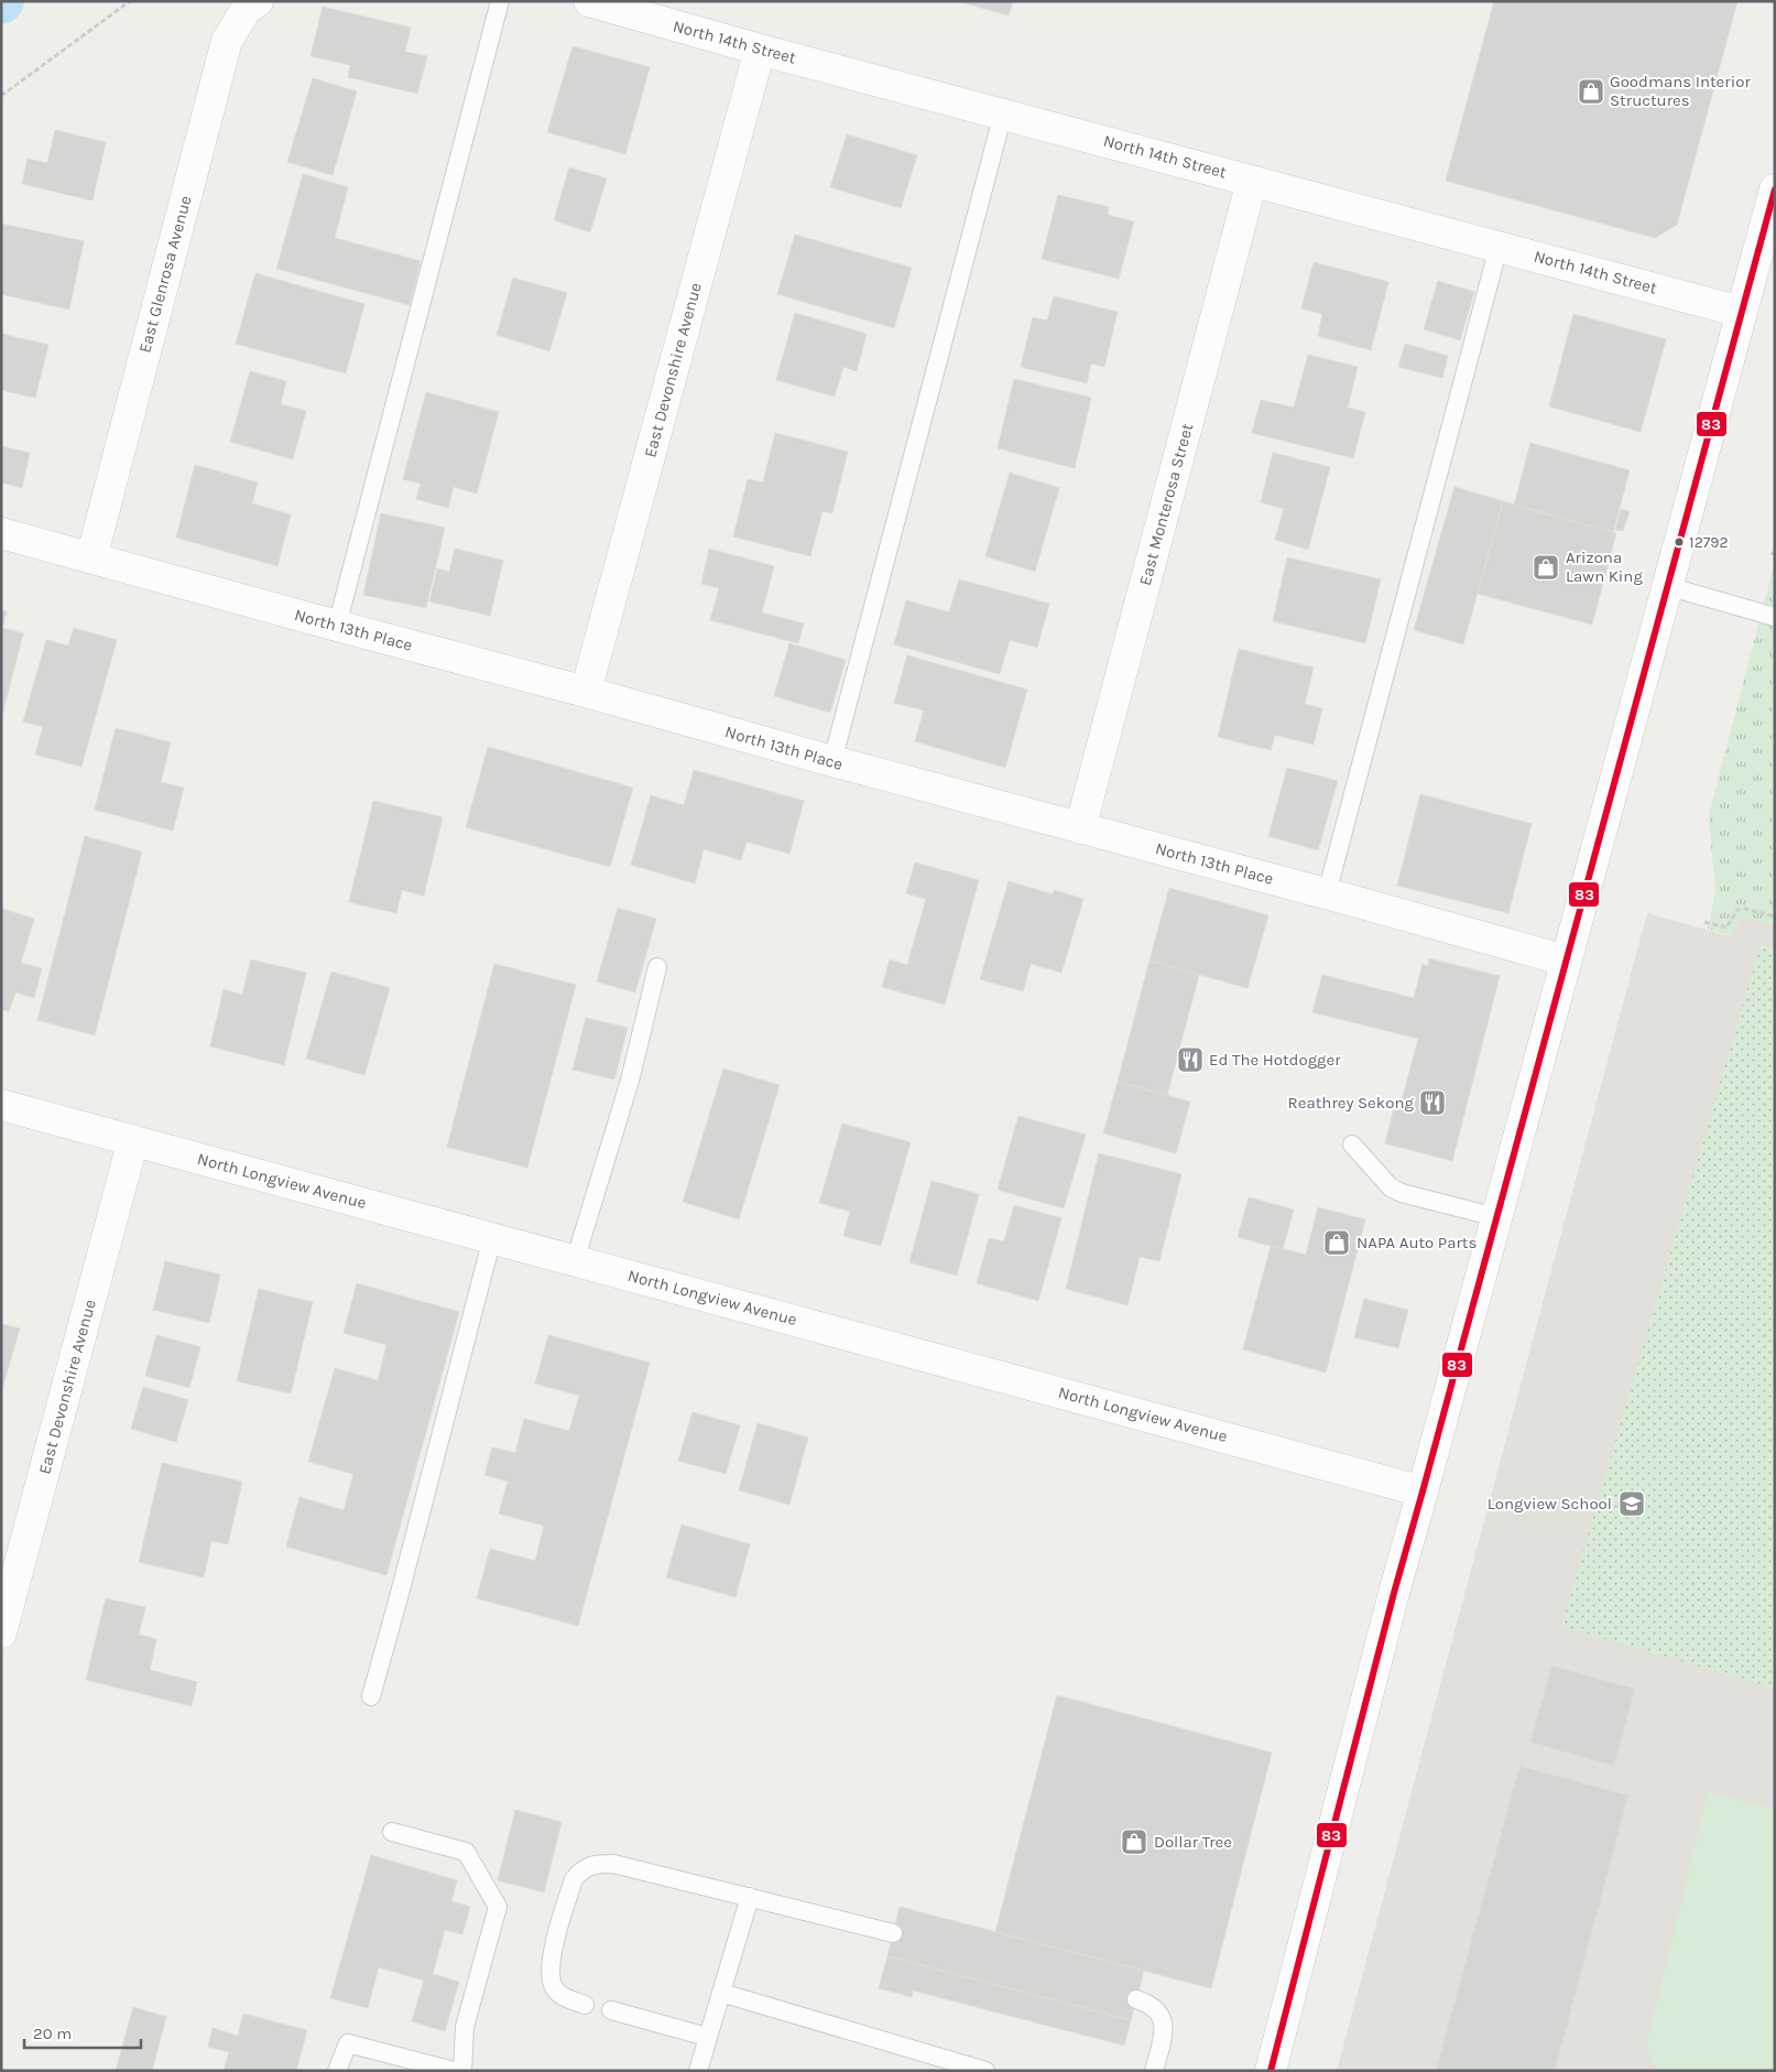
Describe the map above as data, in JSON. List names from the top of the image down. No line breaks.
{"streets":{"street":["North 14th Street","East Glenrosa Avenue","East Devonshire Avenue","East Monterosa Street","North 13th Place","North Longview Avenue"]},"crossings":[["North 14th Street","East Devonshire Avenue"],["North 14th Street","East Monterosa Street"],["East Glenrosa Avenue","North 13th Place"],["East Devonshire Avenue","North 13th Place"],["East Devonshire Avenue","North Longview Avenue"],["East Monterosa Street","North 13th Place"]],"places":{"shop":["Goodmans Interior Structures","Arizona Lawn King","NAPA Auto Parts","Dollar Tree"],"other":["12792"],"restaurant":["Ed The Hotdogger","Reathrey Sekong"],"school or university":["Longview School"]},"lines":["transit line 83"],"scale_bar":"20 m"}
